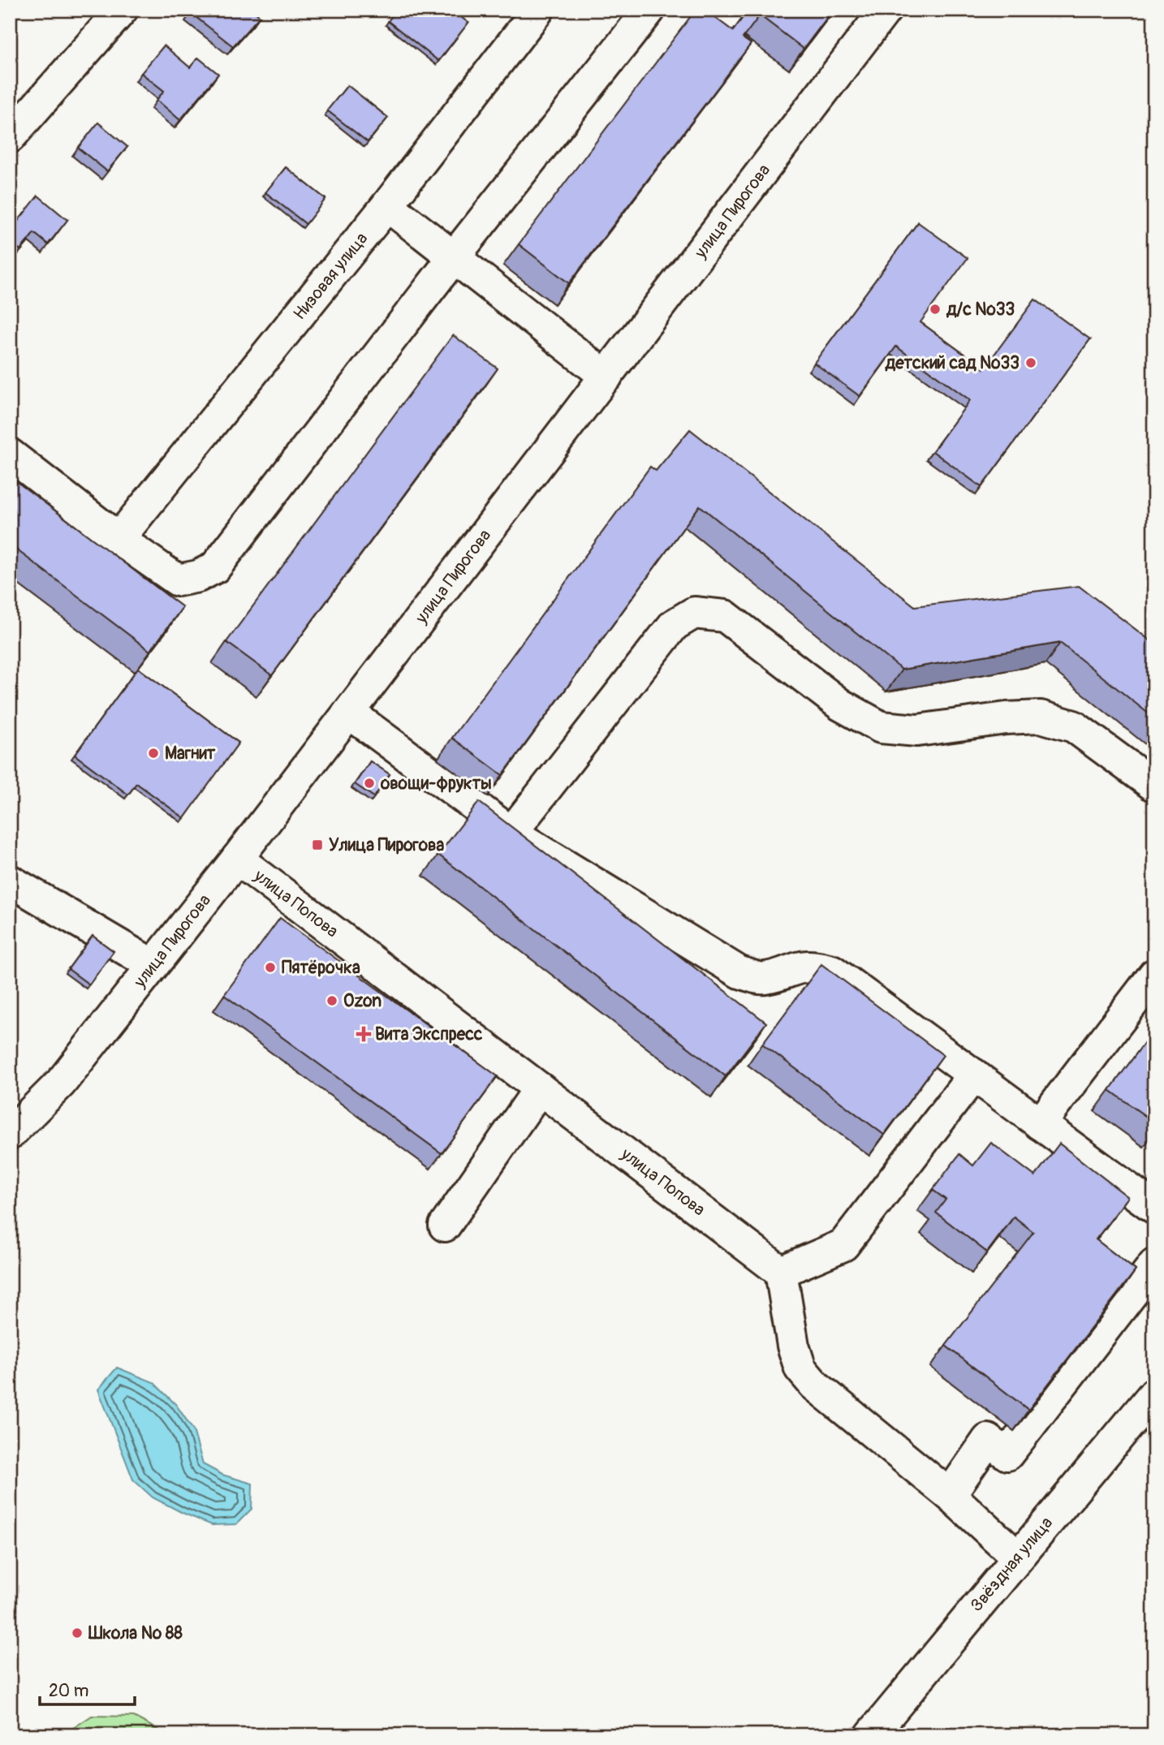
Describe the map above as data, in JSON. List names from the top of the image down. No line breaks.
{"streets":{"street":["улица Пирогова","Низовая улица","улица Попова","Звёздная улица"]},"crossings":[["улица Пирогова","улица Попова"]],"places":{"other":["д/с №33","детский сад №33","Магнит","овощи-фрукты","Пятёрочка","Ozon","Школа № 88"],"transit":["Улица Пирогова"],"health":["Вита Экспресс"]},"scale_bar":"20 m"}
